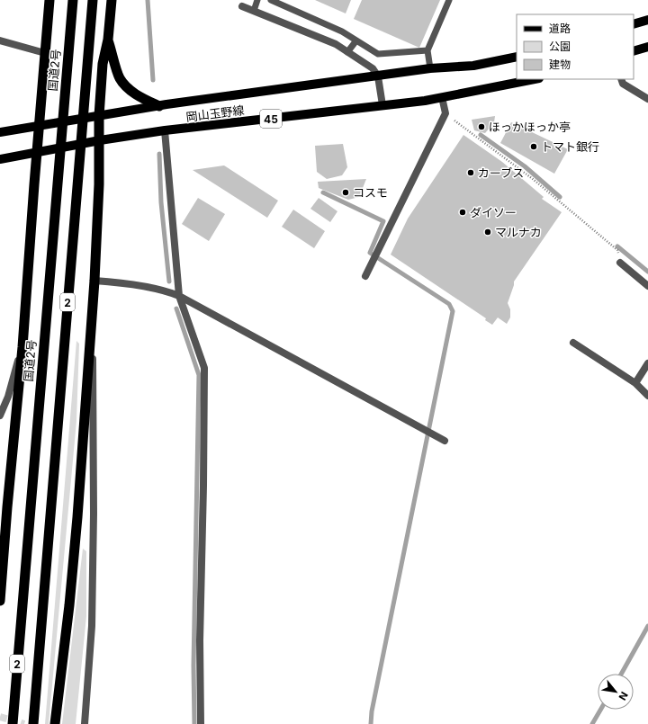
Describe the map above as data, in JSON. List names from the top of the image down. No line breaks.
{"streets":{"highway":["国道2号","2"],"main road":["岡山玉野線","45"]},"places":["ほっかほっか亭","トマト銀行","カーブス","コスモ","ダイソー","マルナカ"],"legend":["道路","公園","建物"],"north":"bottom right"}
